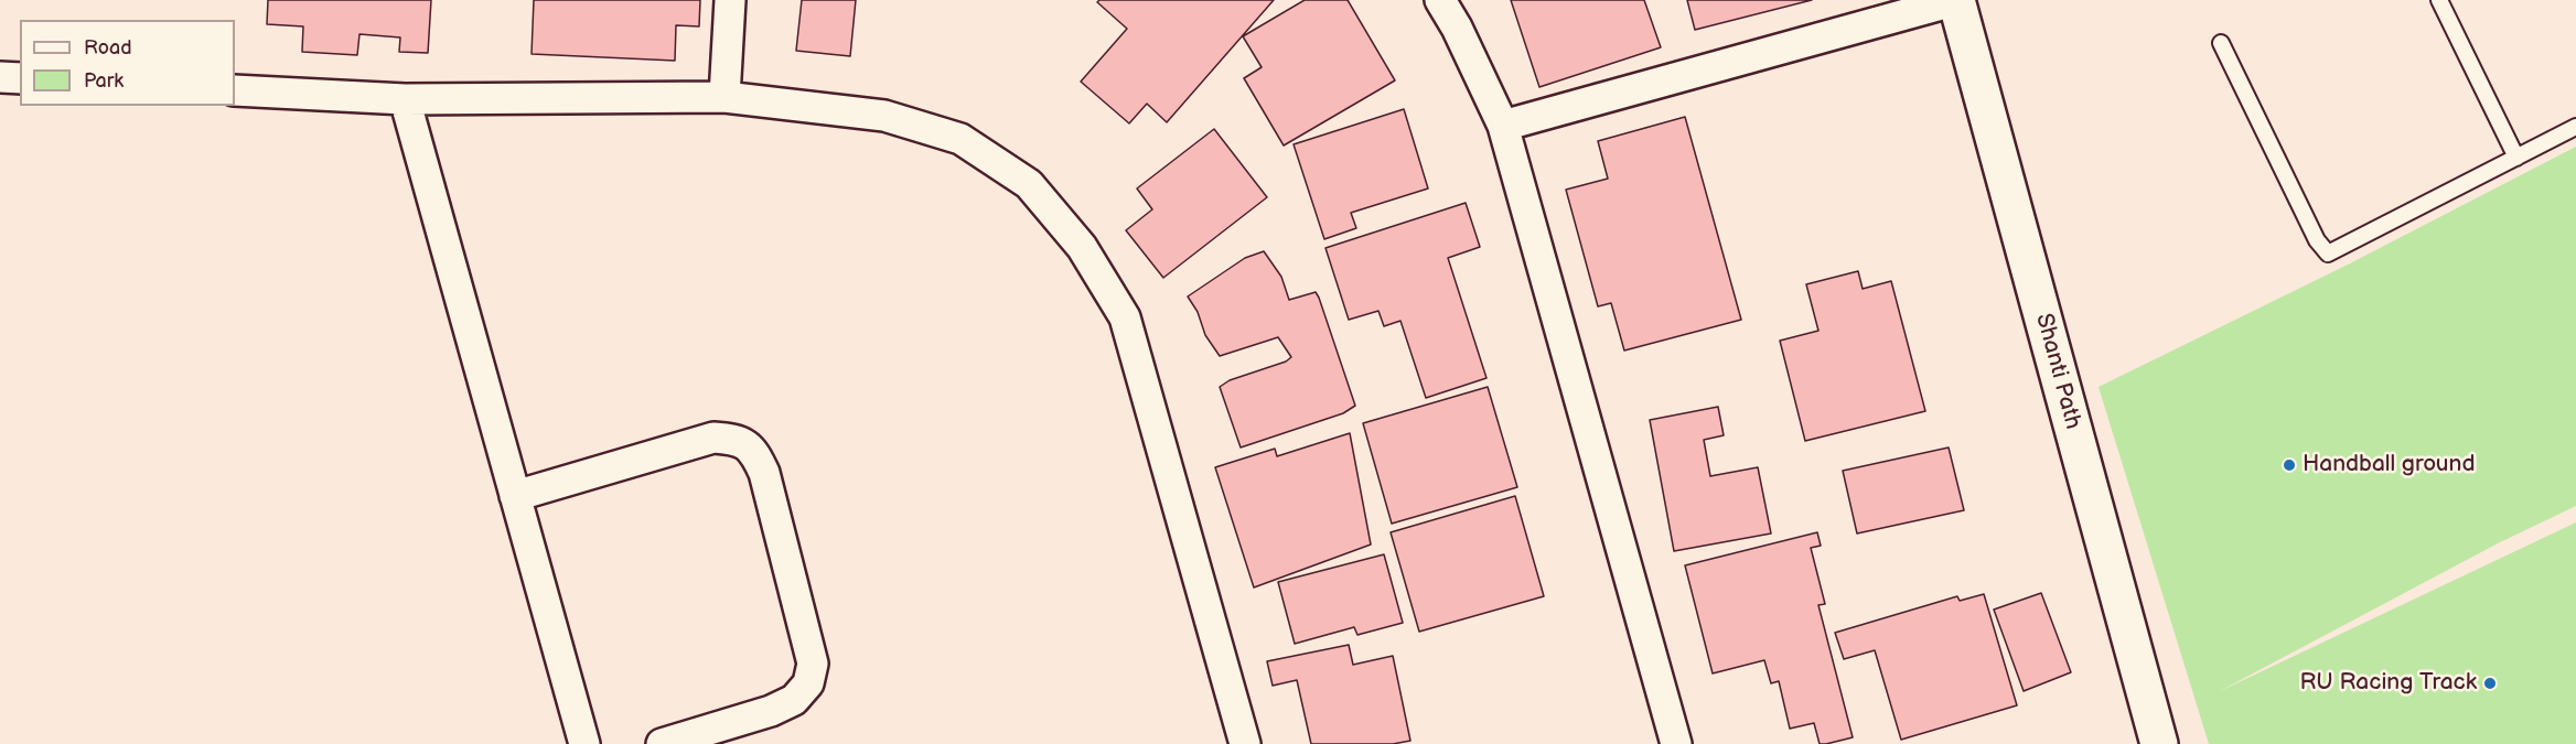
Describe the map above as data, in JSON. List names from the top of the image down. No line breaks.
{"streets":{"main road":["Shanti Path"]},"places":["Handball ground","RU Racing Track"],"legend":["Road","Park"]}
